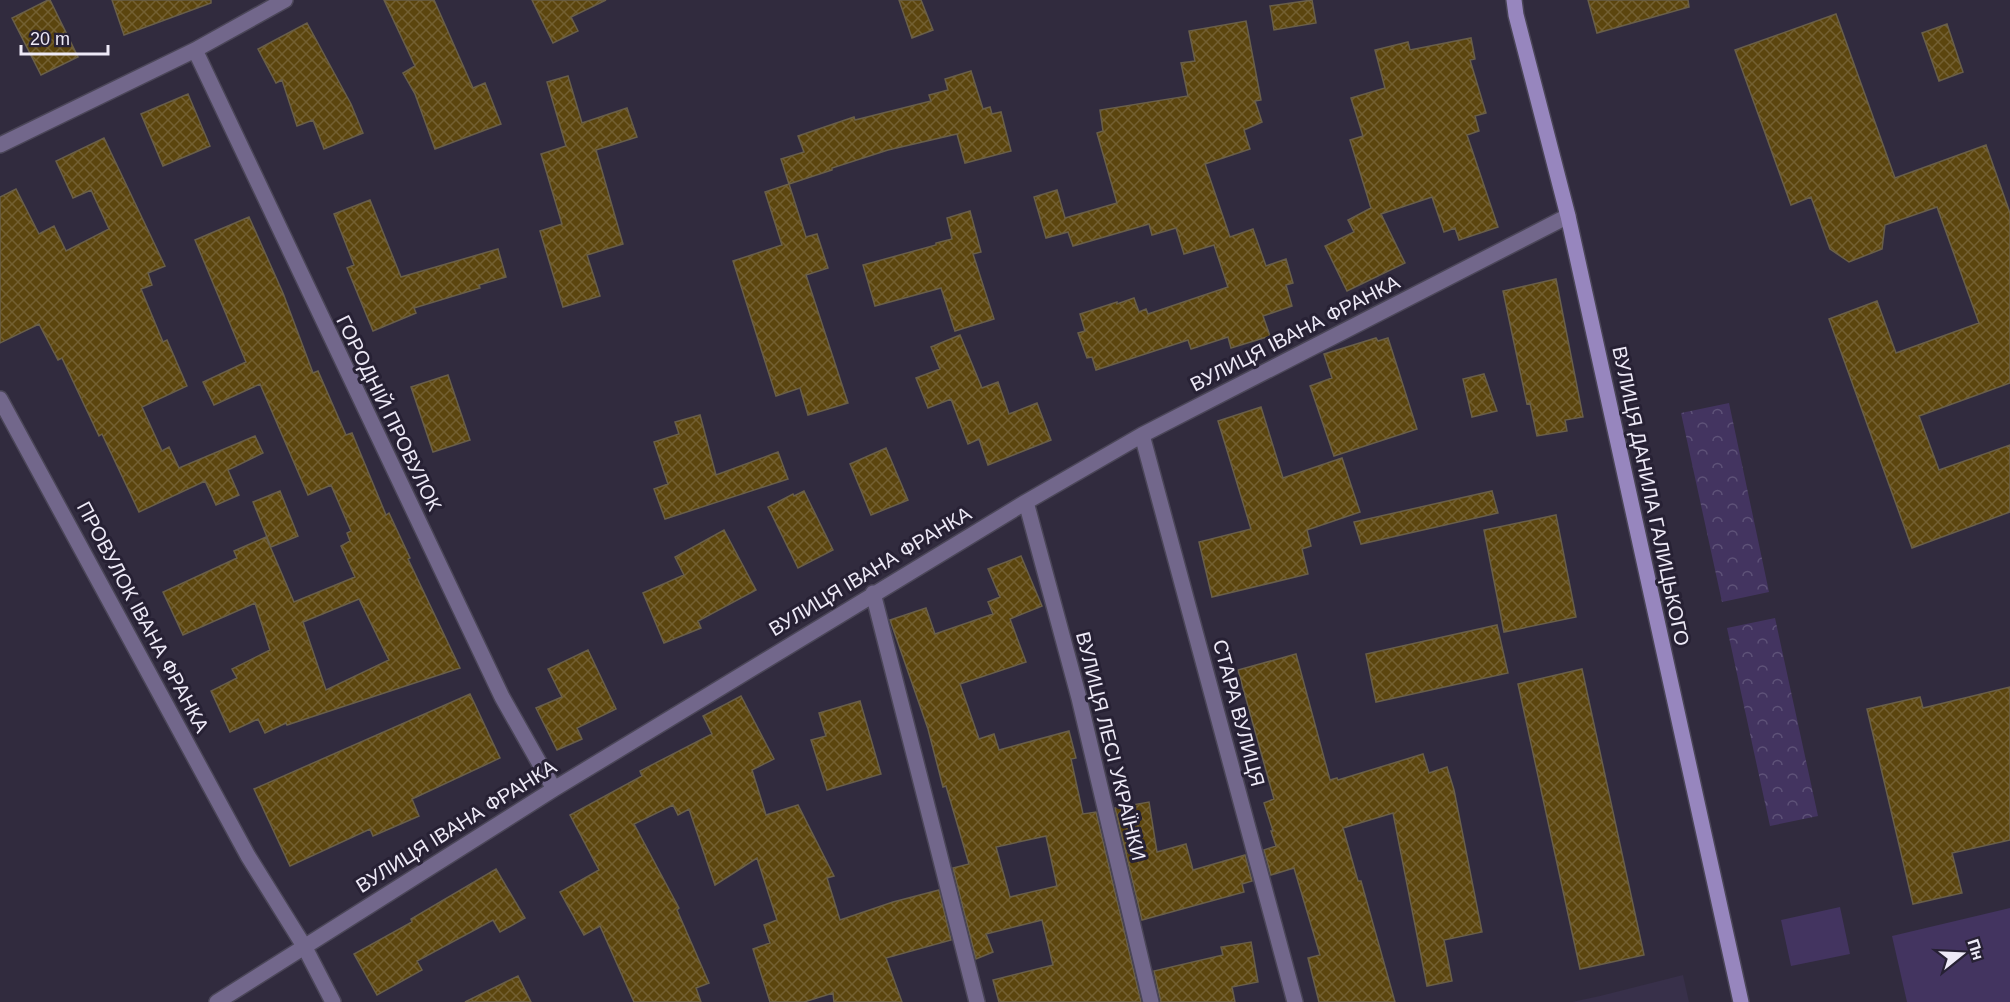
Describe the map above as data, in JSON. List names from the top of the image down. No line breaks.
{"streets":{"main road":["ВУЛИЦЯ ДАНИЛА ГАЛИЦЬКОГО"],"street":["ВУЛИЦЯ ІВАНА ФРАНКА","ГОРОДНІЙ ПРОВУЛОК","ПРОВУЛОК ІВАНА ФРАНКА","СТАРА ВУЛИЦЯ","ВУЛИЦЯ ЛЕСІ УКРАЇНКИ"]},"crossings":[["ВУЛИЦЯ ІВАНА ФРАНКА","ГОРОДНІЙ ПРОВУЛОК"],["ВУЛИЦЯ ІВАНА ФРАНКА","ВУЛИЦЯ ДАНИЛА ГАЛИЦЬКОГО"],["ВУЛИЦЯ ІВАНА ФРАНКА","ПРОВУЛОК ІВАНА ФРАНКА"],["ВУЛИЦЯ ІВАНА ФРАНКА","СТАРА ВУЛИЦЯ"],["ВУЛИЦЯ ІВАНА ФРАНКА","ВУЛИЦЯ ЛЕСІ УКРАЇНКИ"]],"scale_bar":"20 m","north":"right"}
